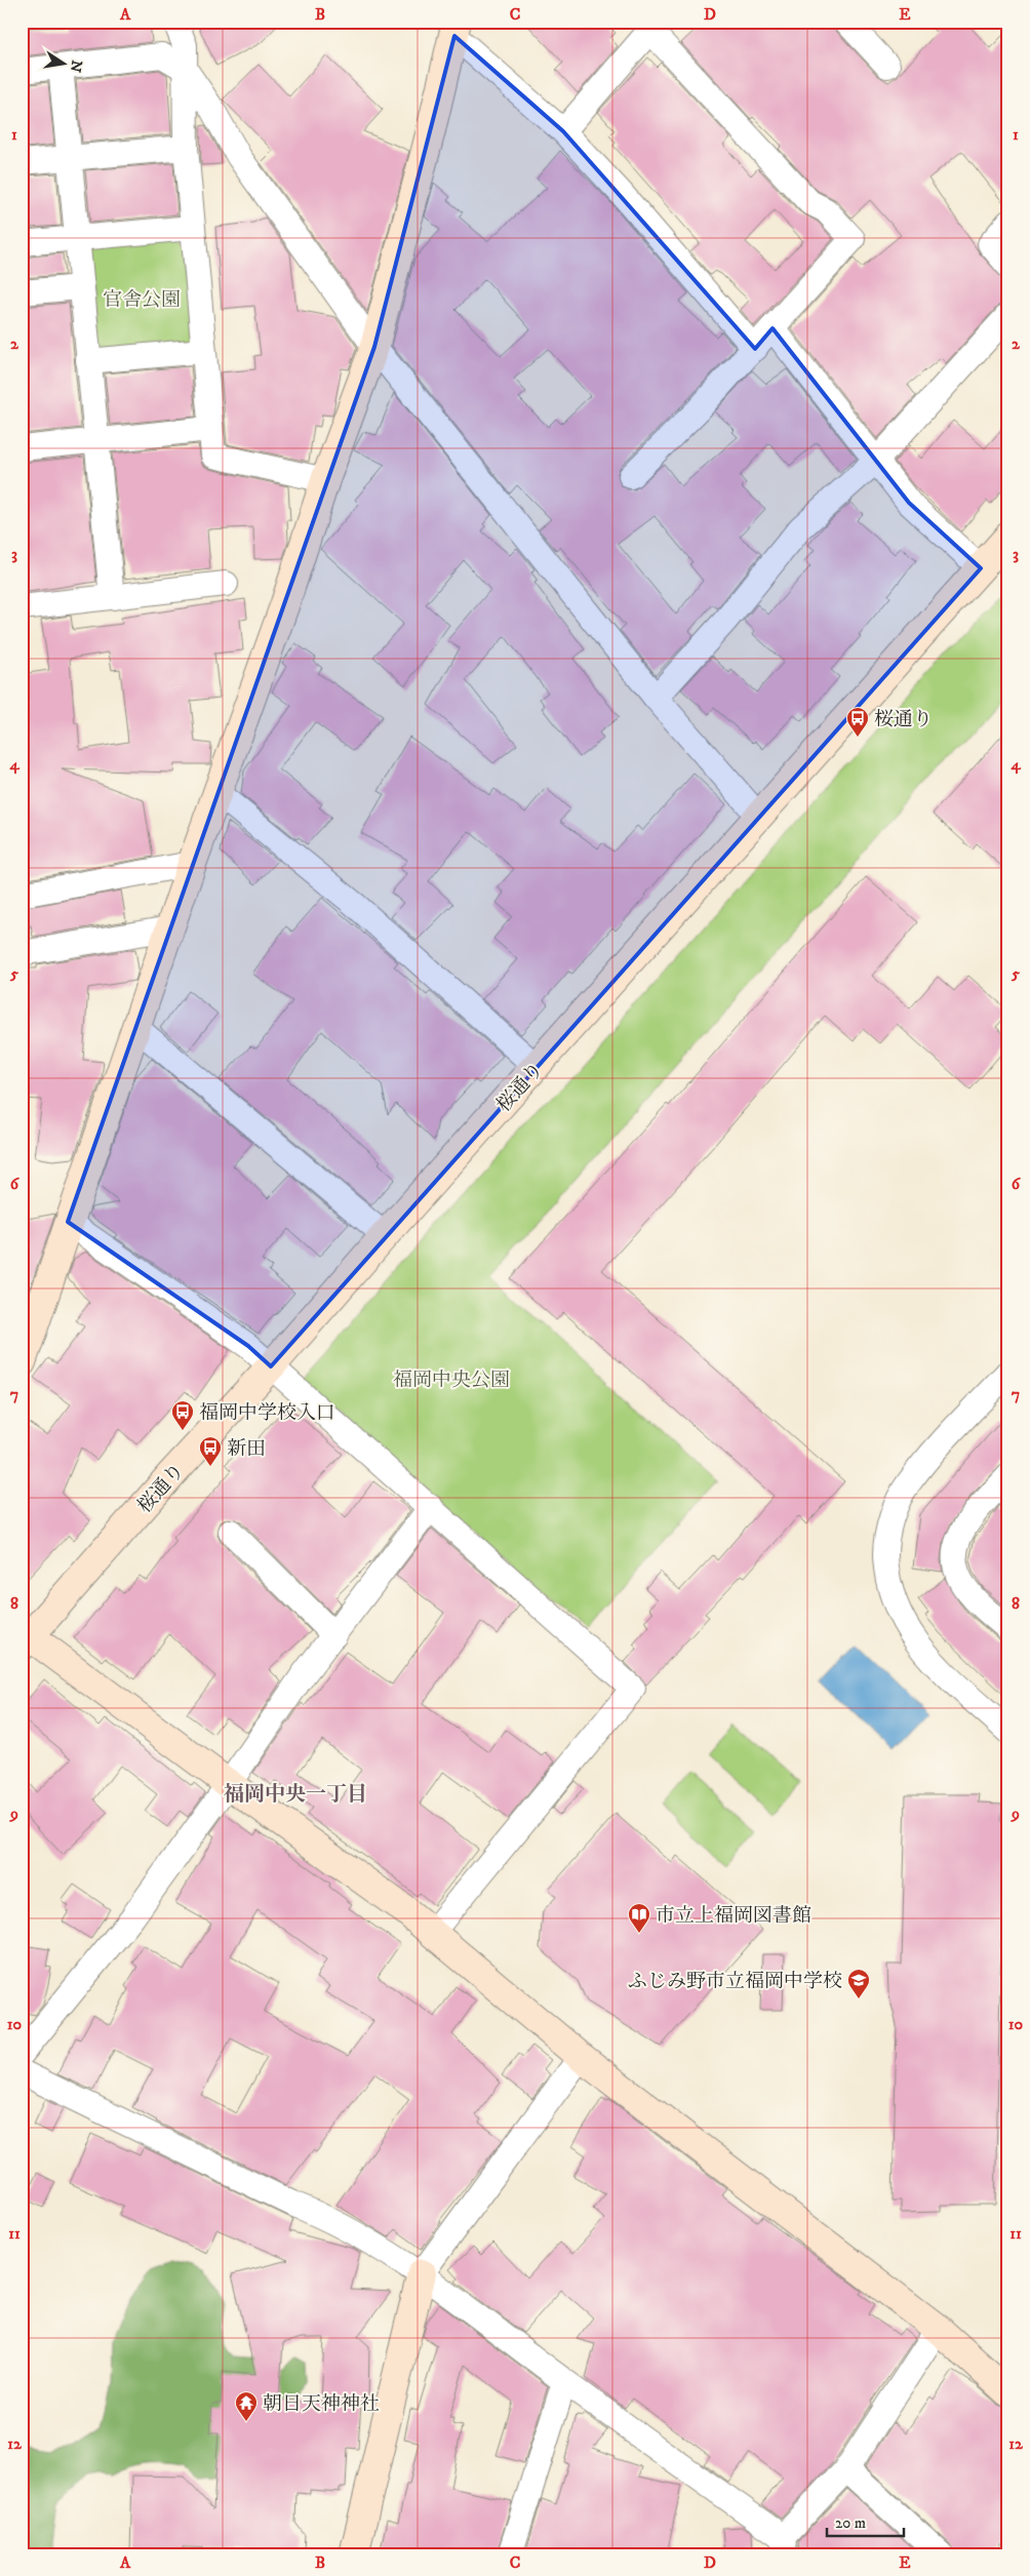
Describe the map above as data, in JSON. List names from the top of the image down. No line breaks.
{"streets":{"street":["桜通り"]},"districts":["福岡中央一丁目"],"parks":["官舎公園","福岡中央公園"],"places":{"bus stop":["桜通り","福岡中学校入口","新田"],"library":["市立上福岡図書館"],"school or university":["ふじみ野市立福岡中学校"],"temple":["朝日天神神社"]},"scale_bar":"20 m","north":"right","grid":{"columns":["A","B","C","D","E"],"rows":["1","2","3","4","5","6","7","8","9","10","11","12"]}}
